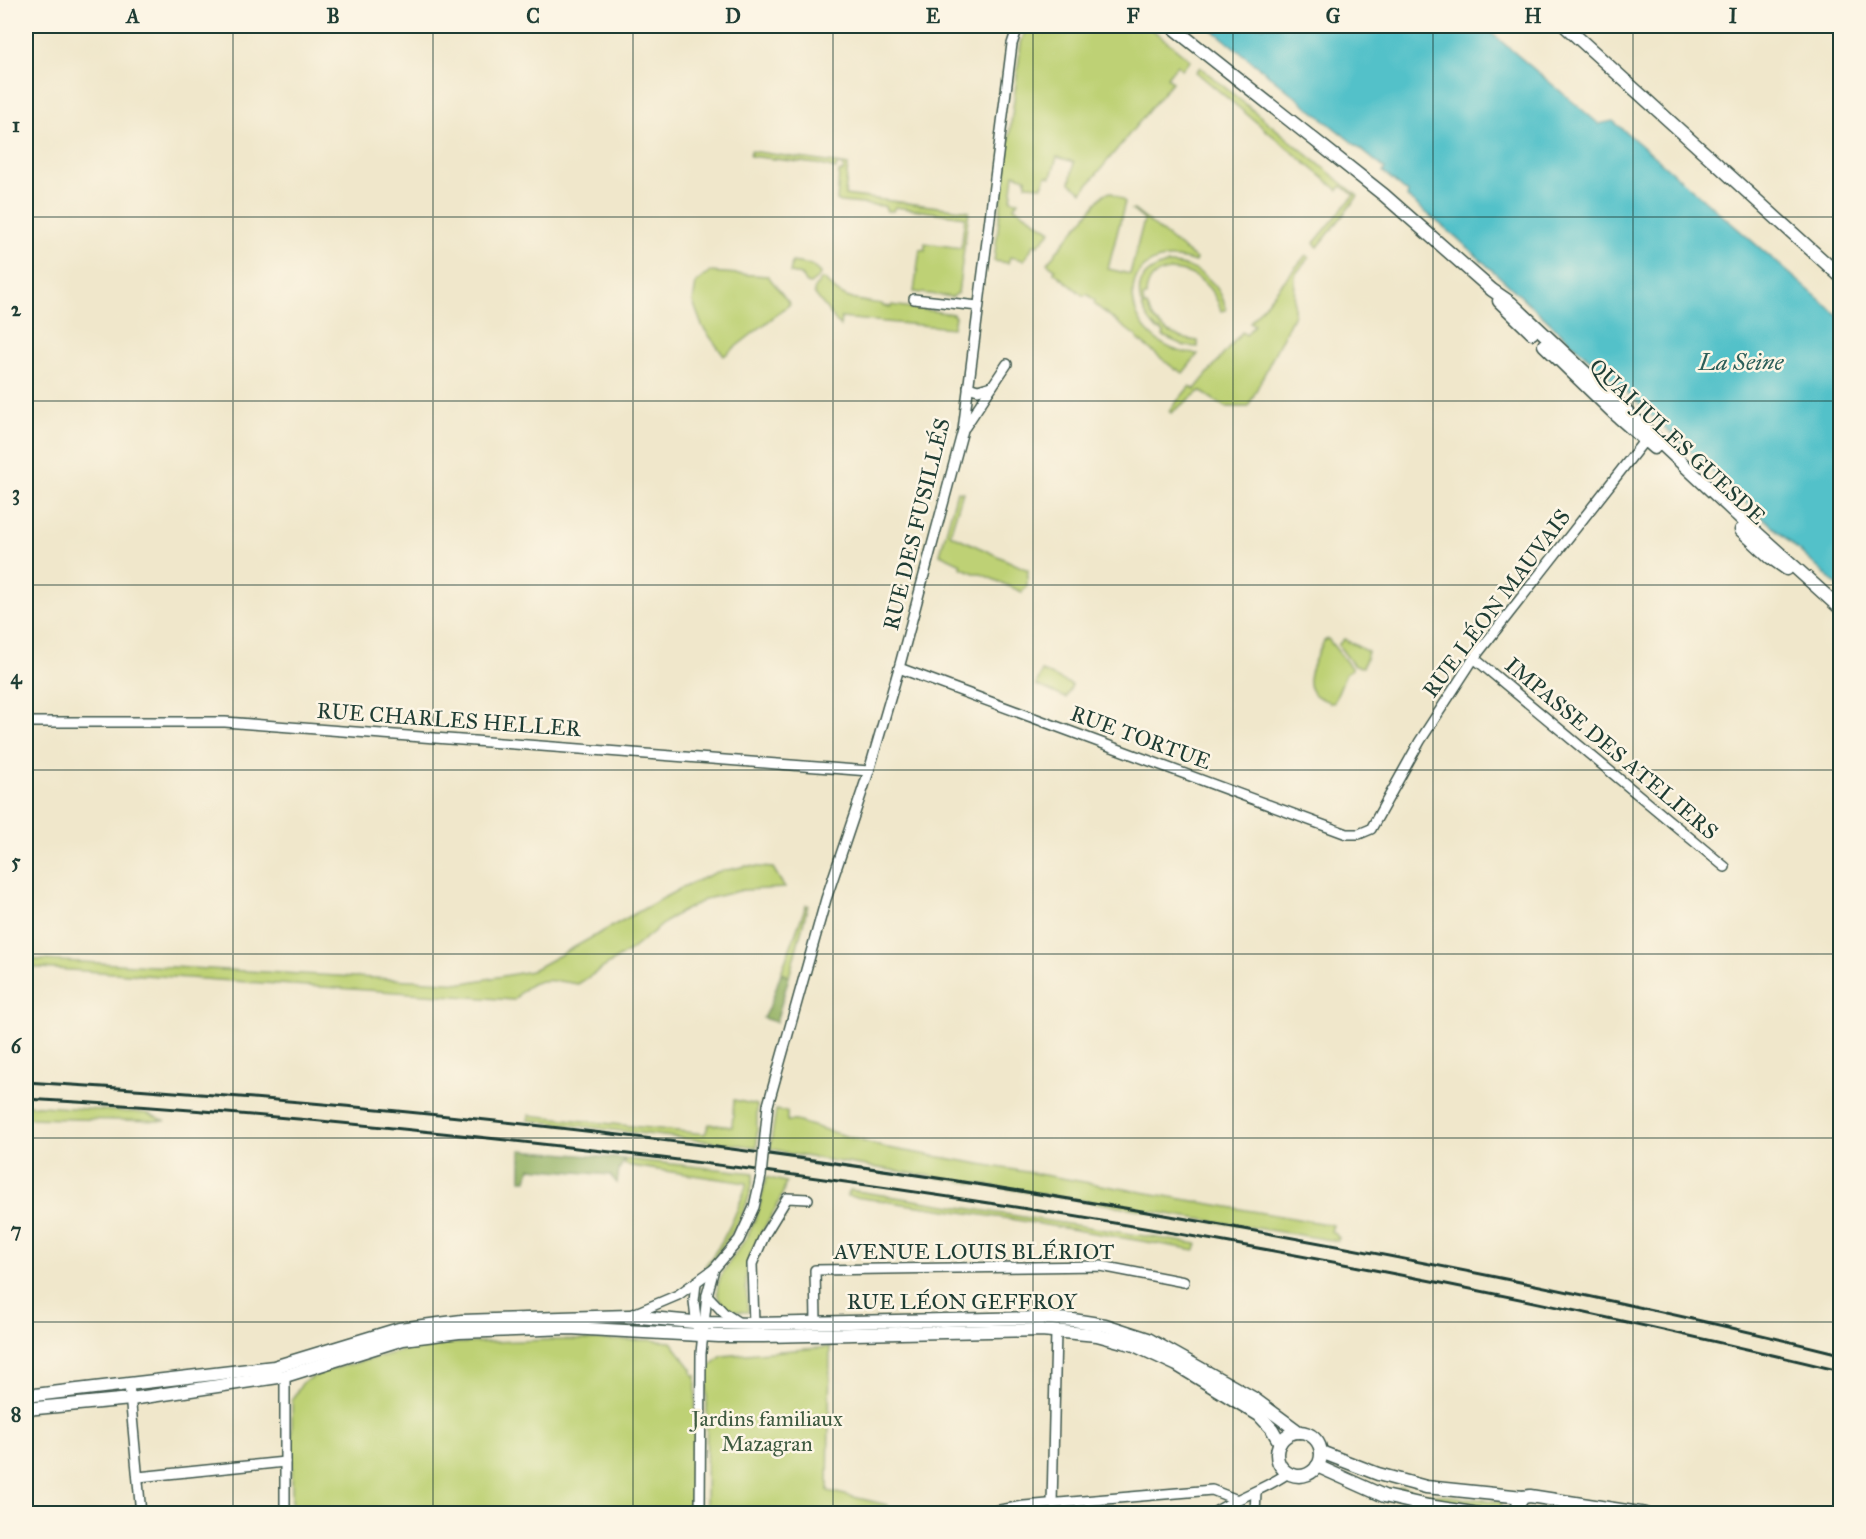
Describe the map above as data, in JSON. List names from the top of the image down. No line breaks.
{"streets":{"street":["QUAI JULES GUESDE","RUE DES FUSILLÉS","RUE LÉON MAUVAIS","RUE CHARLES HELLER","RUE TORTUE","IMPASSE DES ATELIERS","AVENUE LOUIS BLÉRIOT","RUE LÉON GEFFROY"]},"crossings":[["QUAI JULES GUESDE","RUE LÉON MAUVAIS"],["RUE DES FUSILLÉS","RUE CHARLES HELLER"],["RUE DES FUSILLÉS","RUE TORTUE"],["RUE LÉON MAUVAIS","RUE TORTUE"],["RUE LÉON MAUVAIS","IMPASSE DES ATELIERS"],["AVENUE LOUIS BLÉRIOT","RUE LÉON GEFFROY"]],"water":["La Seine"],"parks":["Jardins familiaux Mazagran"],"grid":{"columns":["A","B","C","D","E","F","G","H","I"],"rows":["1","2","3","4","5","6","7","8"]}}
